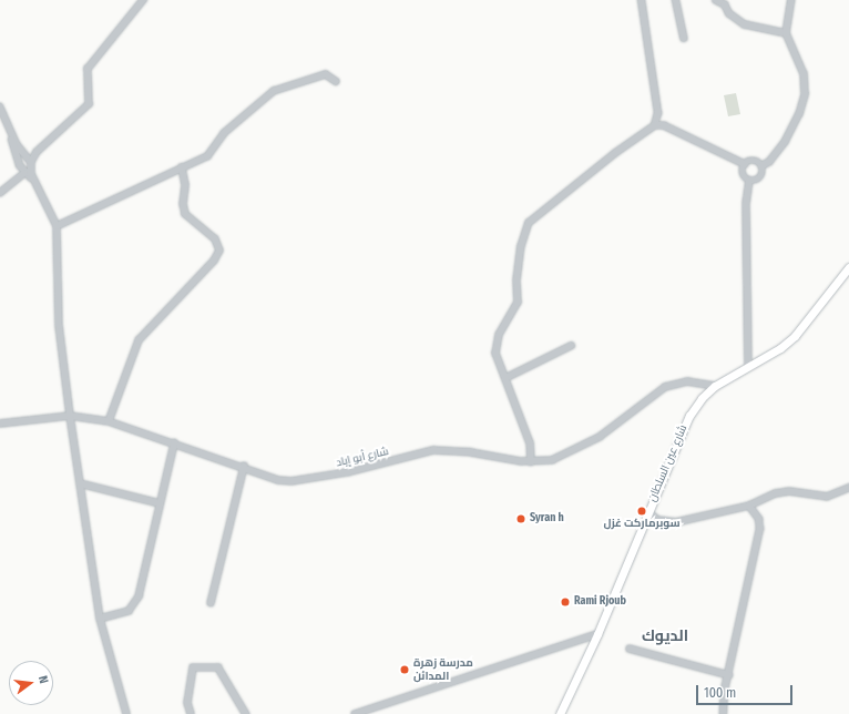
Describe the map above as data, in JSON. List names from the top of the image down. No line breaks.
{"streets":{"main road":["شارع عين السلطان"],"street":["شارع أبو إياد"]},"crossings":[["شارع أبو إياد","شارع عين السلطان"]],"districts":["الديوك"],"places":["سوبرماركت غزل","Syran h","Rami Rjoub","مدرسة زهرة المدائن"],"scale_bar":"100 m","north":"right"}
